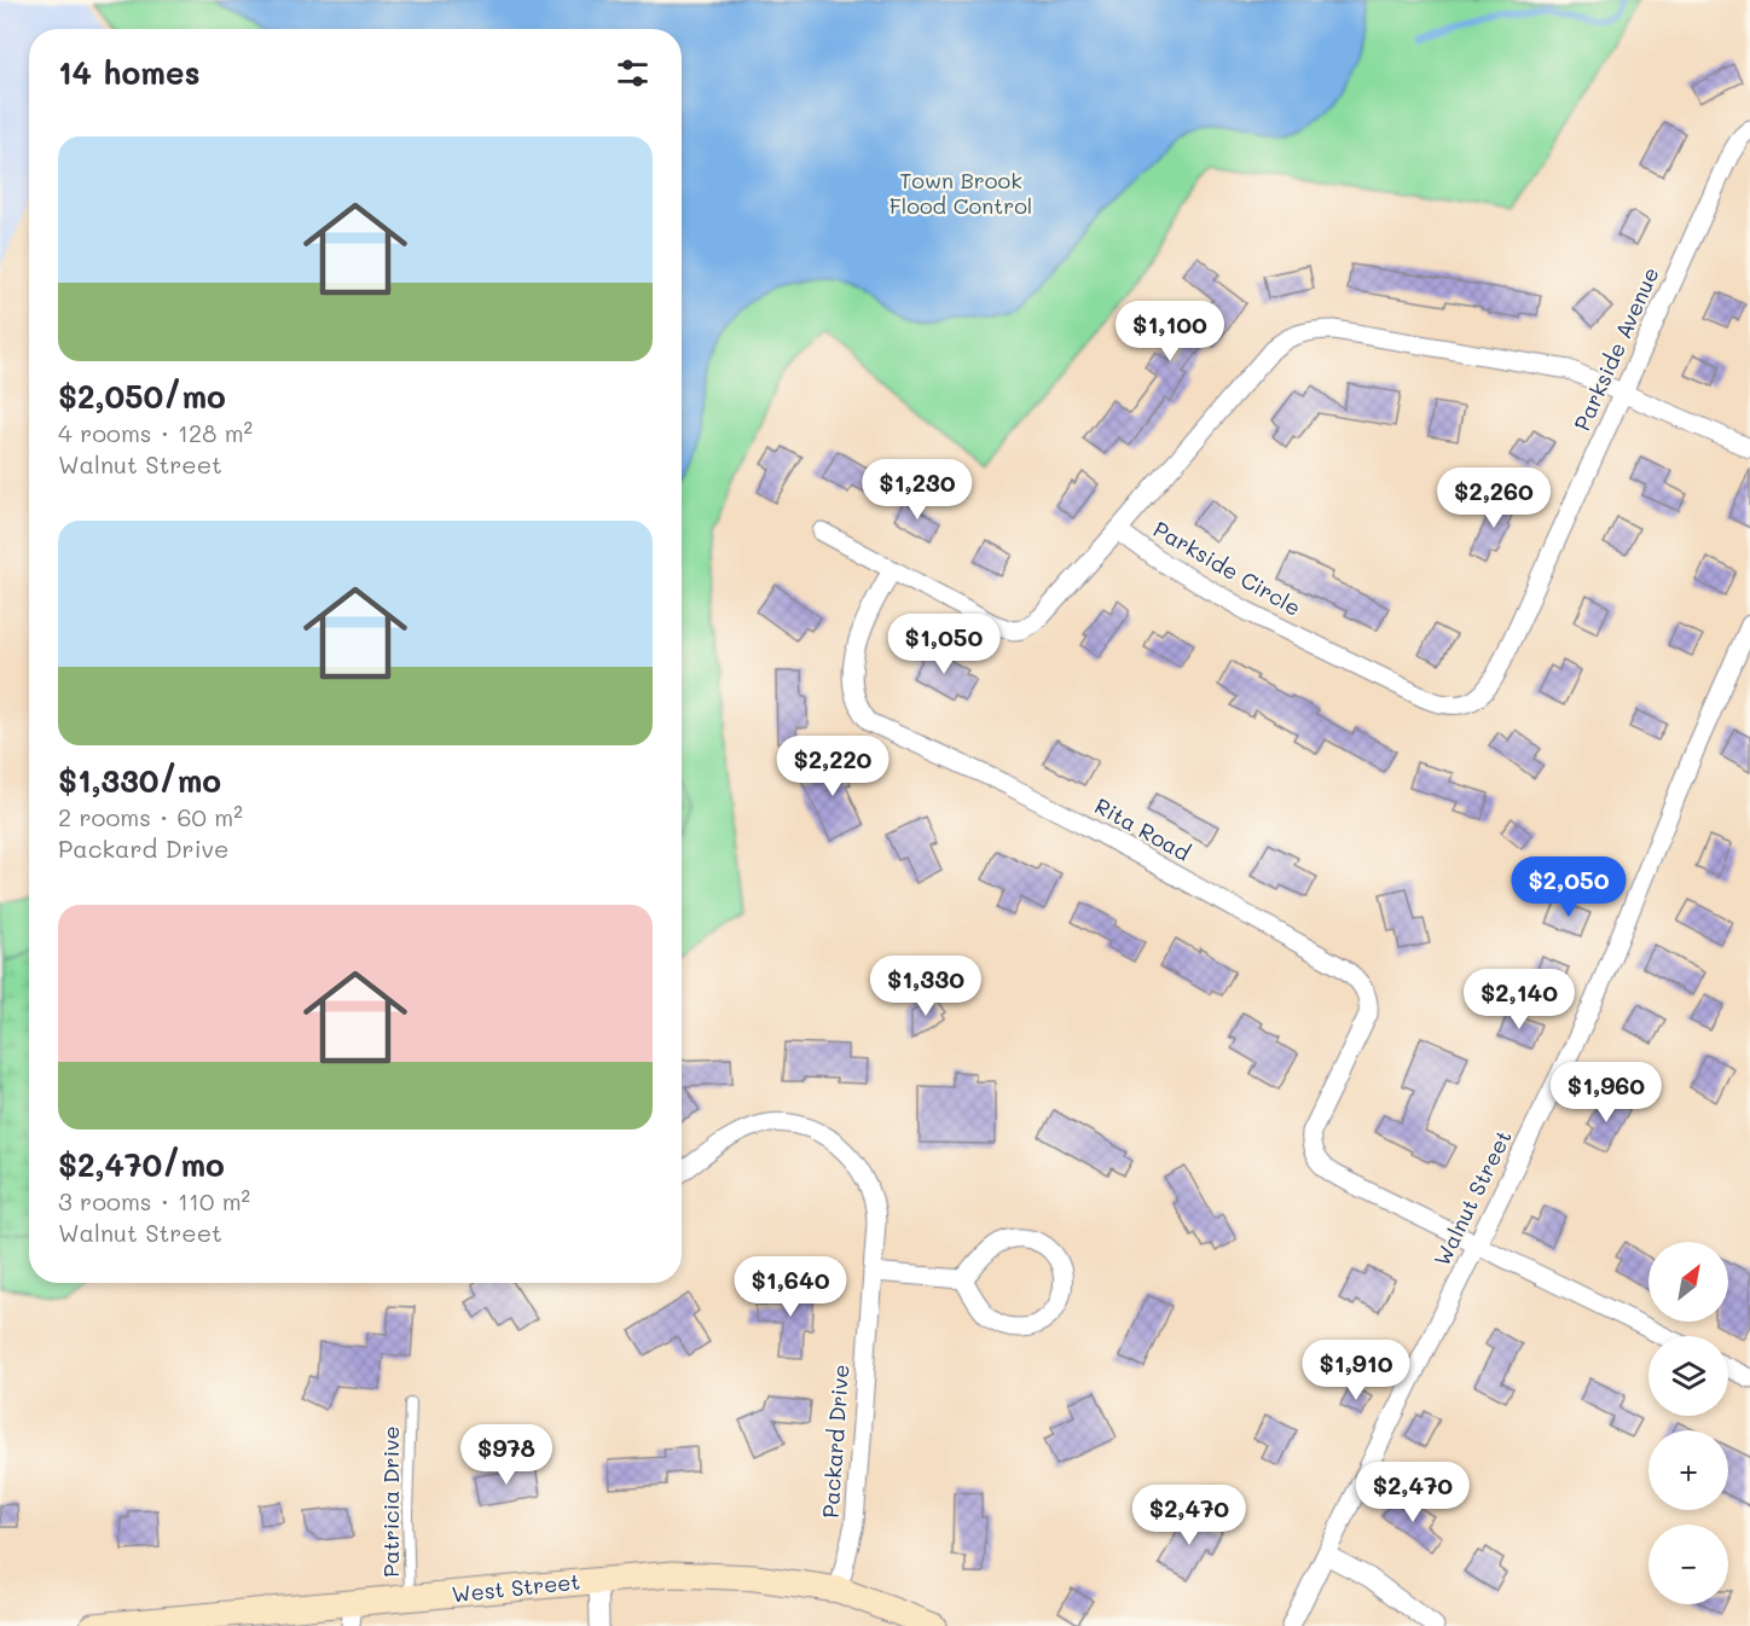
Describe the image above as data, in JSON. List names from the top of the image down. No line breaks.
{"streets":{"street":["Parkside Avenue","Parkside Circle","Rita Road","Walnut Street","Packard Drive","West Street"],"lane":["Patricia Drive"]},"crossings":[["Parkside Avenue","Parkside Circle"],["Rita Road","Walnut Street"],["Packard Drive","West Street"],["Patricia Drive","West Street"]],"parks":["Town Brook Flood Control"],"north":"top right","page":{"heading":"14 homes","list":[{"name":"$2,050/mo","note":"4 rooms · 128 m² · Walnut Street"},{"name":"$1,330/mo","note":"2 rooms · 60 m² · Packard Drive"},{"name":"$2,470/mo","note":"3 rooms · 110 m² · Walnut Street"}],"price":["$1,100","$1,230","$2,260","$1,050","$2,220","$2,050","$1,330","$2,140","$1,960","$1,640","$1,910","$978","$2,470","$2,470"],"map_buttons":["+","−"]}}
